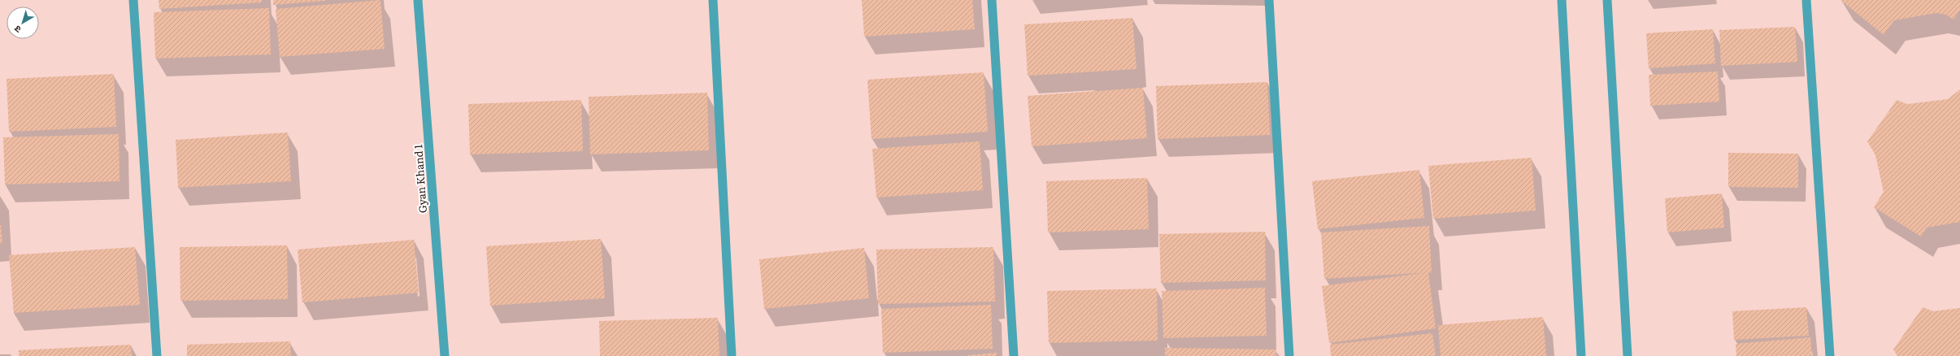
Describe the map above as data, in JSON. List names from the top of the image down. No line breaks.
{"streets":{"street":["Gyan Khand 1"]},"north":"bottom left"}
